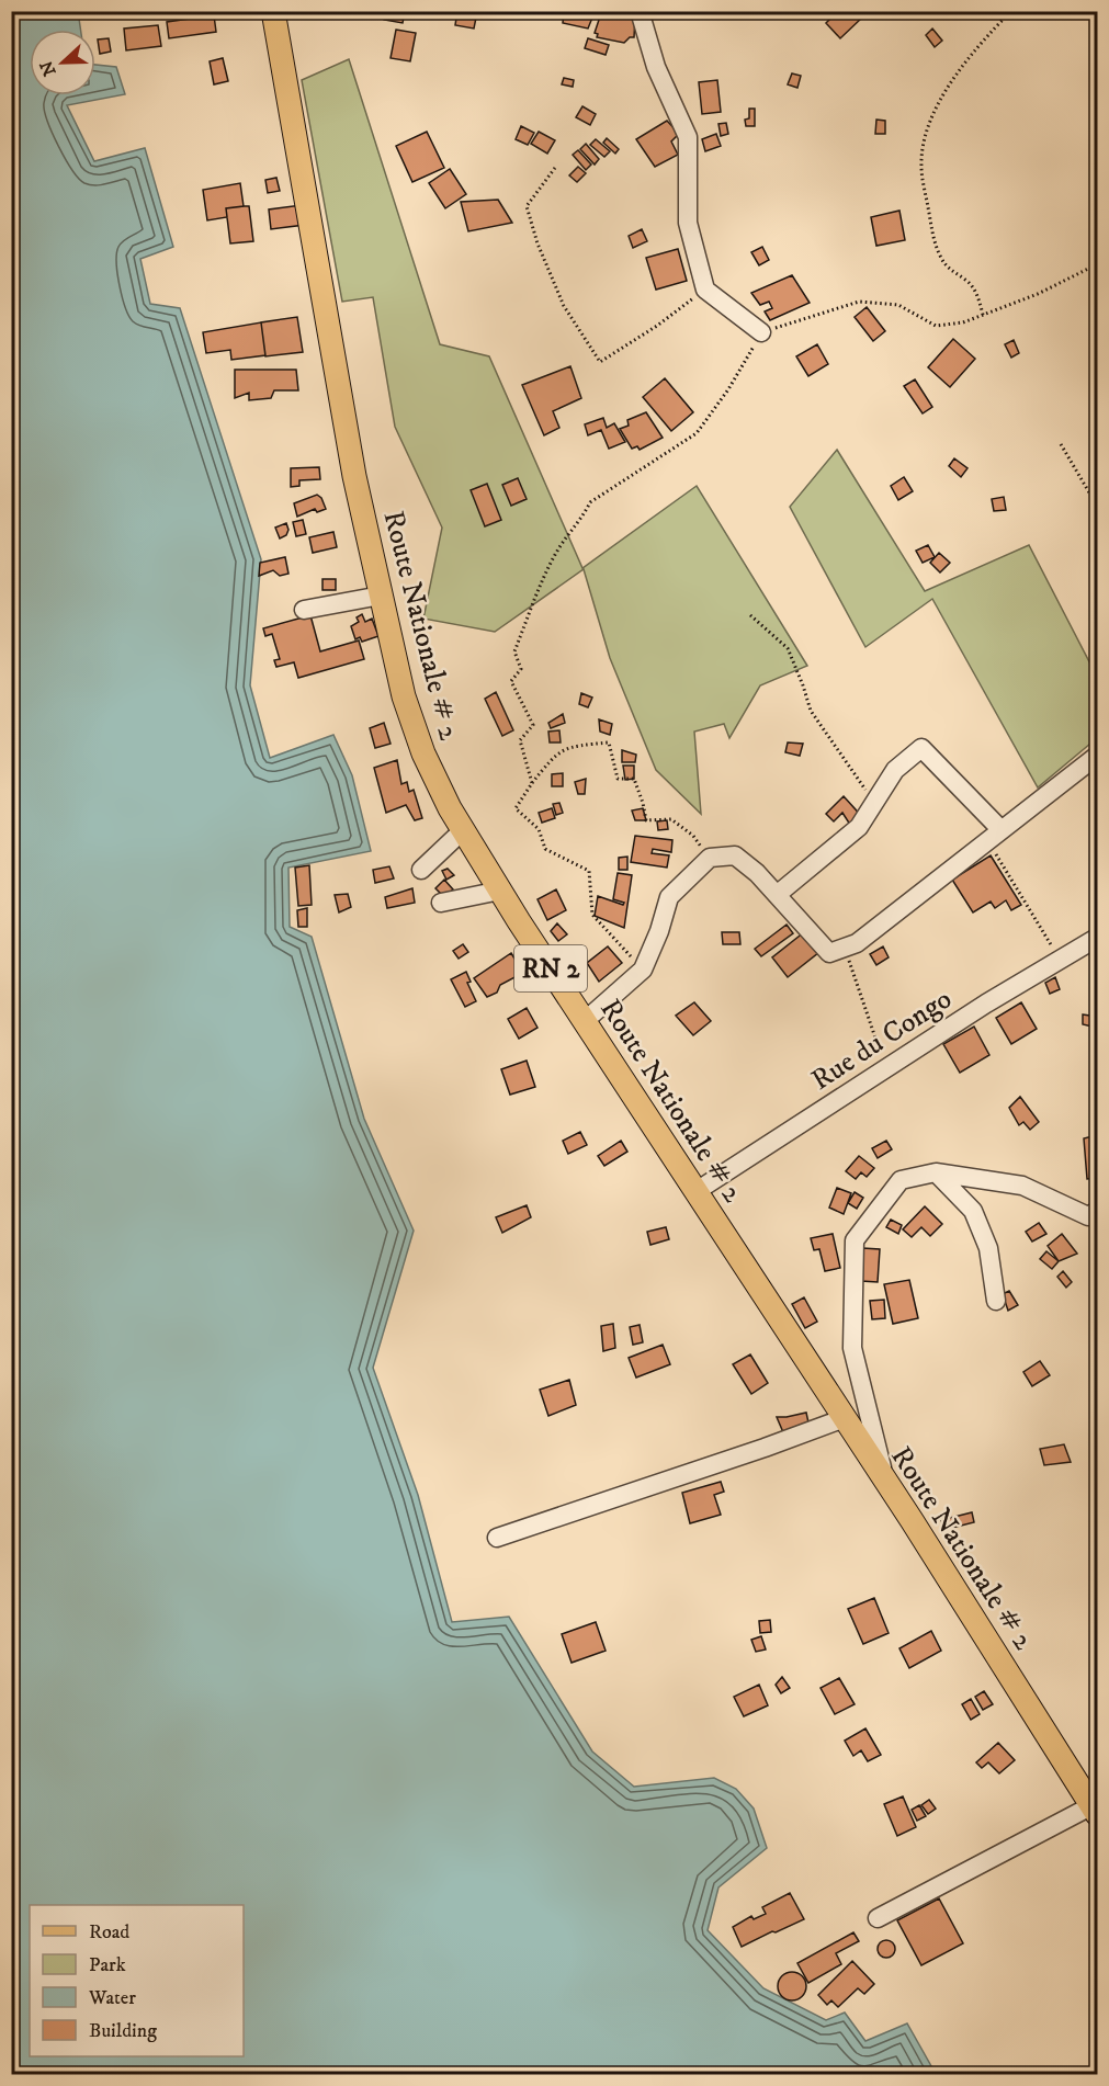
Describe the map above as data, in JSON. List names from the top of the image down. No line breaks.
{"streets":{"main road":["Route Nationale # 2","RN 2"],"street":["Rue du Congo"]},"crossings":[["Route Nationale # 2","Rue du Congo"]],"legend":["Road","Park","Water","Building"],"north":"left"}
